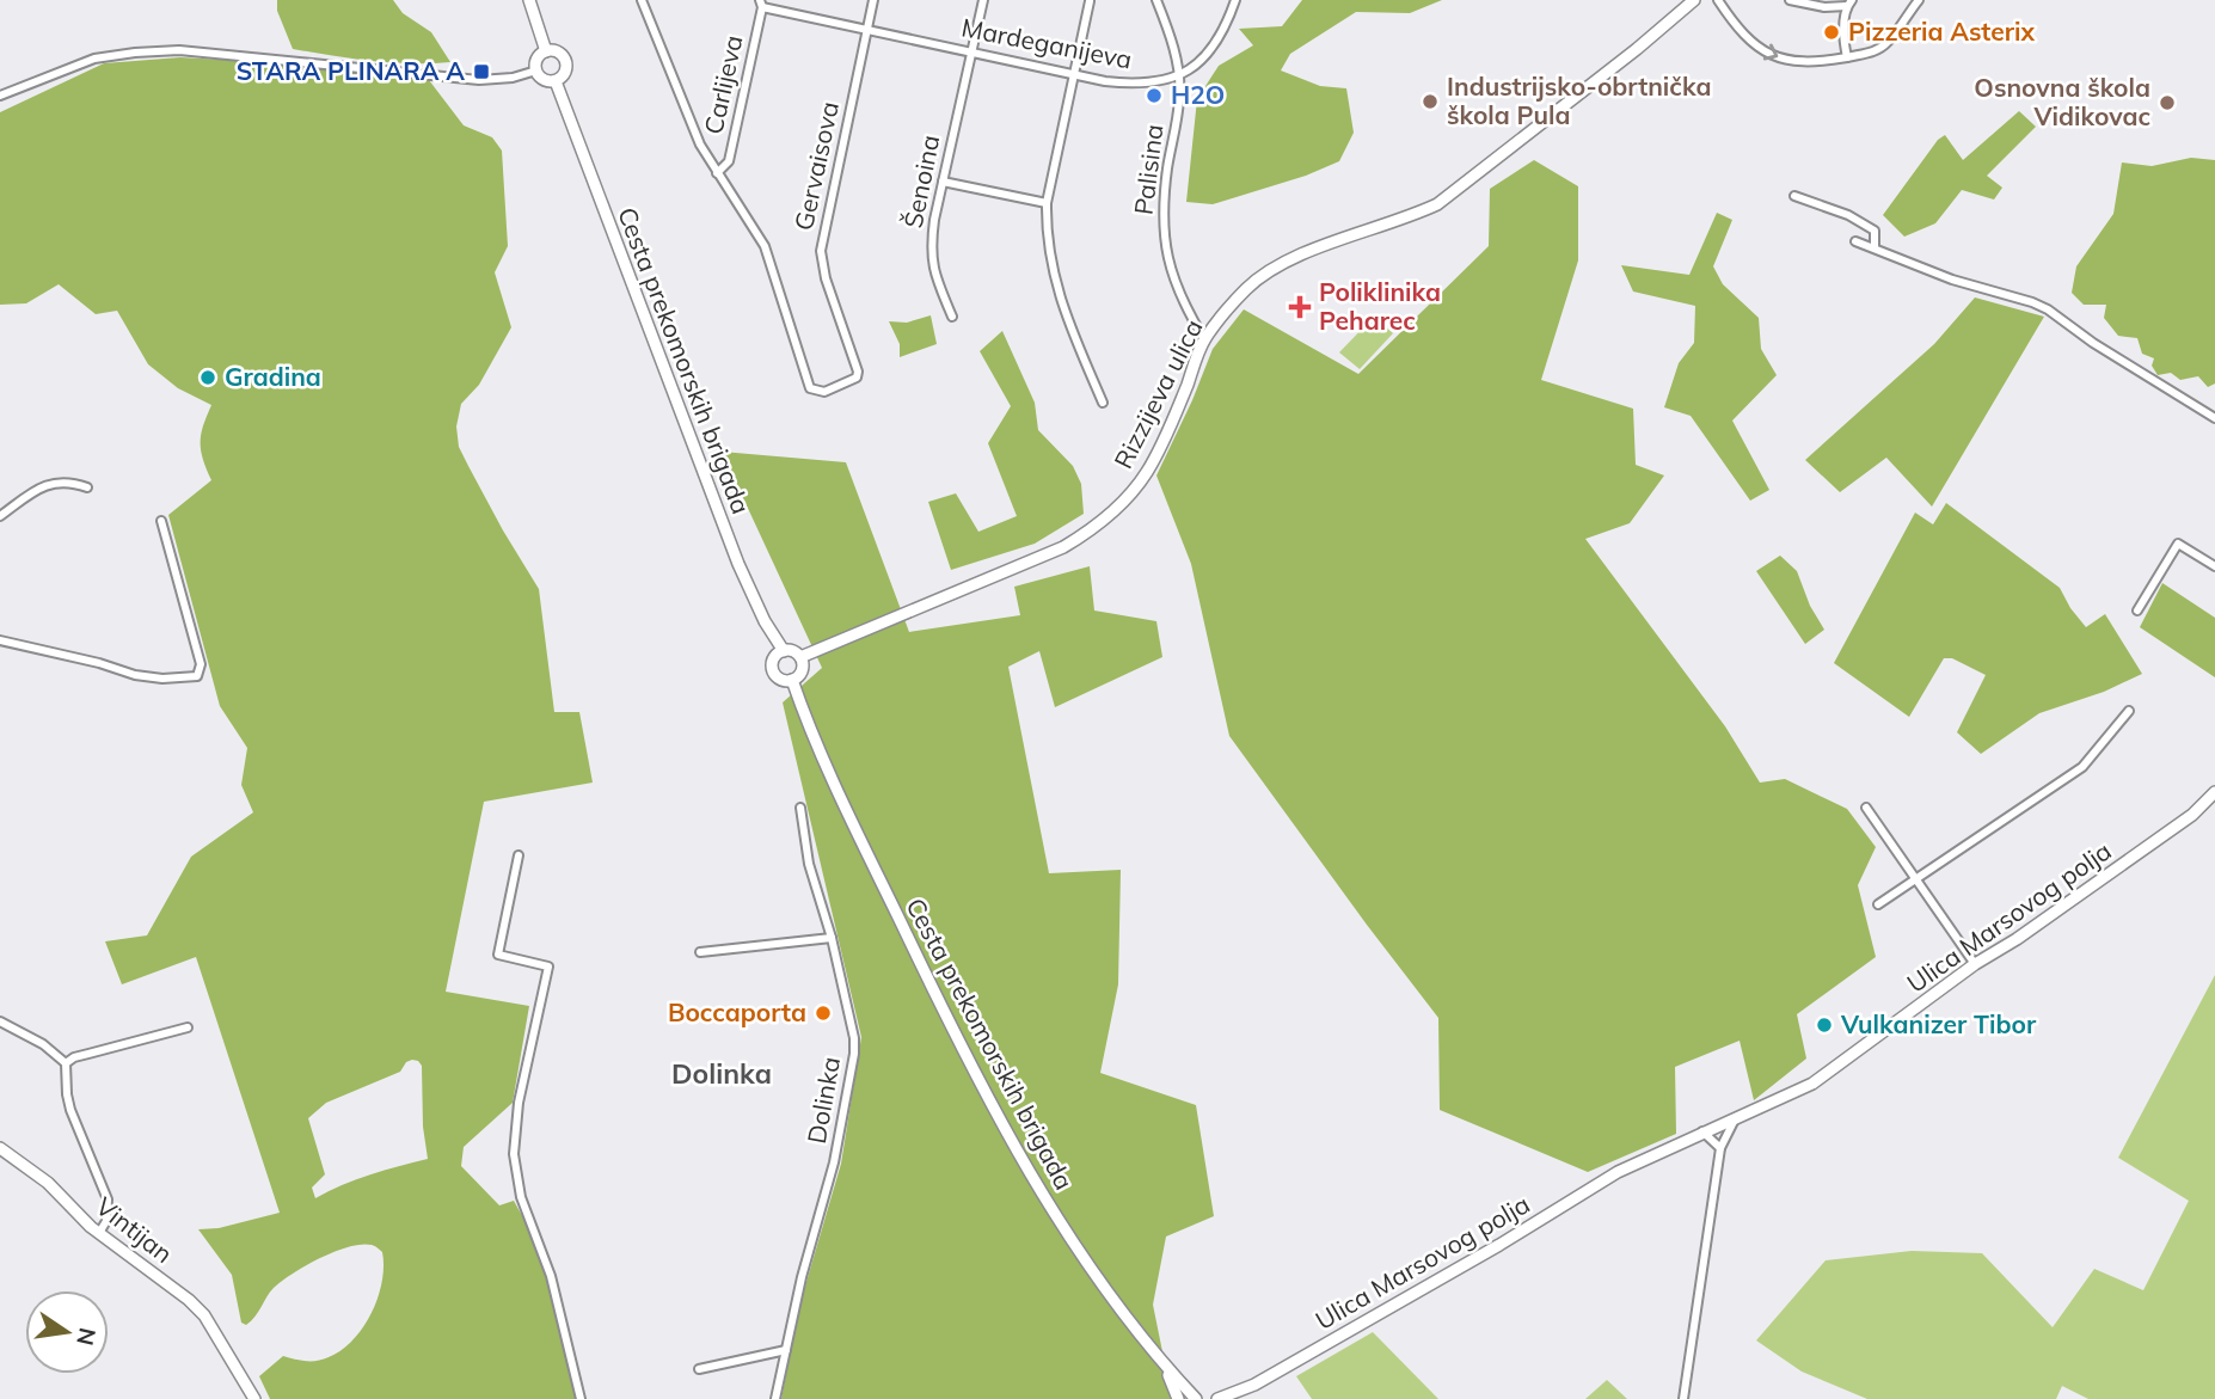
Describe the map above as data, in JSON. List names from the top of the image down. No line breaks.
{"streets":{"main road":["Cesta prekomorskih brigada","Rizzijeva ulica","Ulica Marsovog polja","Vintijan"],"street":["Mardeganijeva","Carlijeva","Gervaisova","Palisina","Šenoina","Dolinka"]},"crossings":[["Mardeganijeva","Carlijeva"],["Mardeganijeva","Gervaisova"],["Mardeganijeva","Palisina"],["Mardeganijeva","Šenoina"],["Carlijeva","Gervaisova"],["Palisina","Rizzijeva ulica"],["Cesta prekomorskih brigada","Rizzijeva ulica"]],"districts":["Dolinka"],"places":{"other":["Pizzeria Asterix","H2O","Industrijsko-obrtnička škola Pula","Osnovna škola Vidikovac","Gradina","Boccaporta","Vulkanizer Tibor"],"transit":["STARA PLINARA A"],"health":["Poliklinika Peharec"]},"north":"right"}
